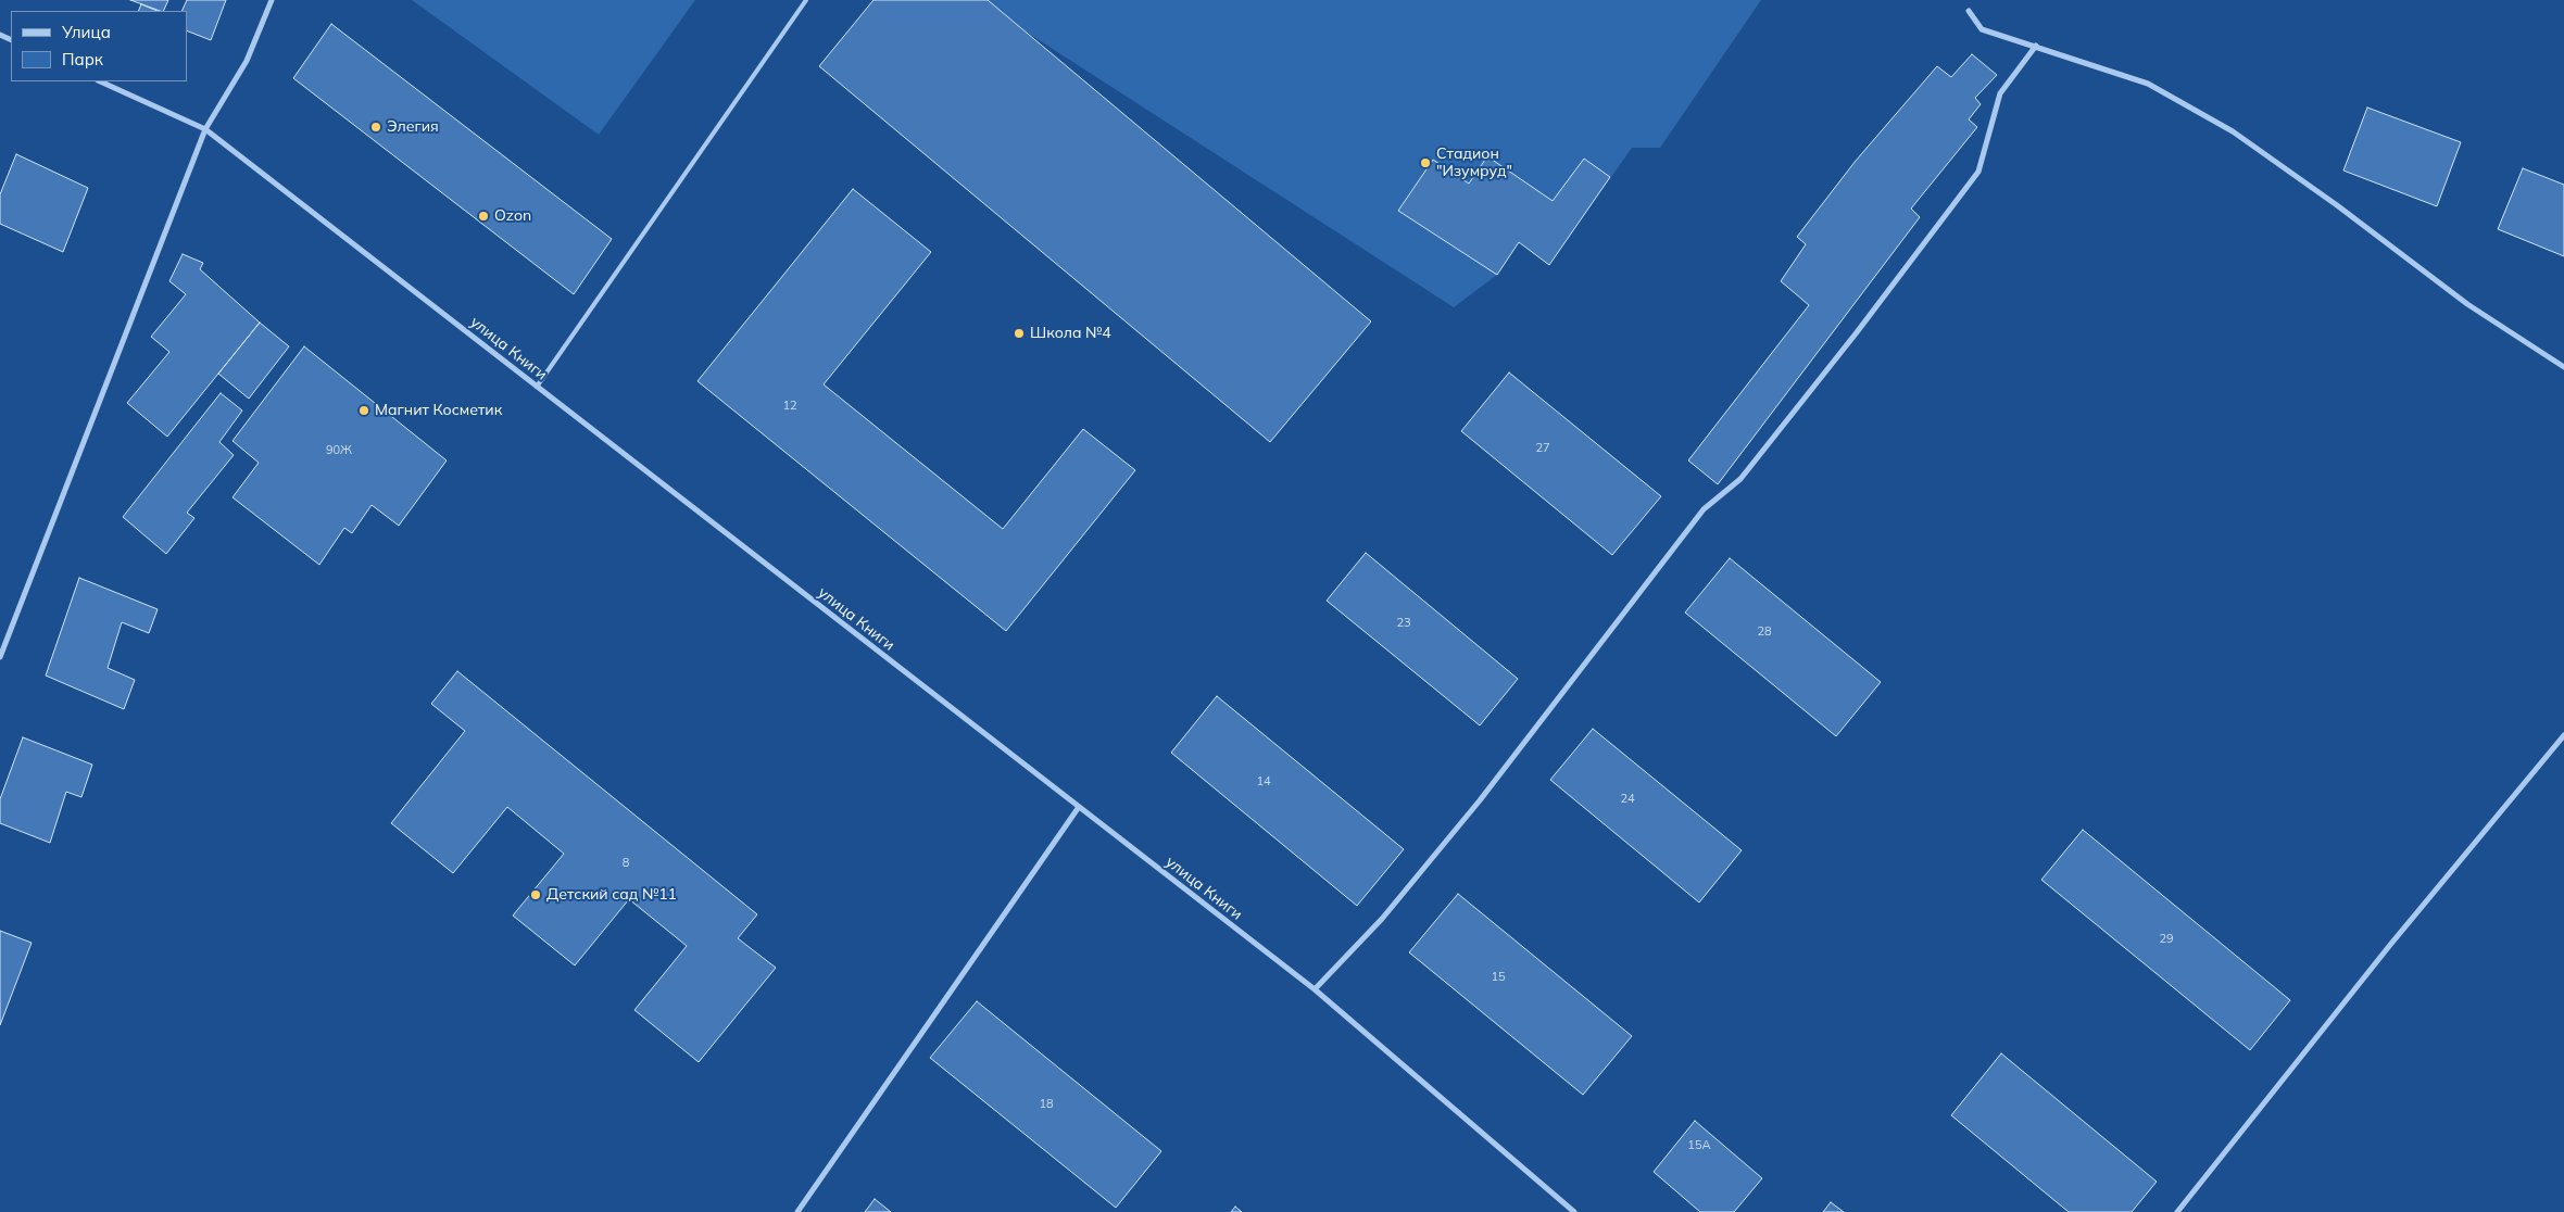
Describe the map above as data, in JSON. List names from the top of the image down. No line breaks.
{"streets":{"street":["улица Книги"]},"places":["Элегия","Стадион \"Изумруд\"","Ozon","Школа №4","Магнит Косметик","Детский сад №11"],"house_numbers":["12","27","90Ж","23","28","14","24","8","29","15","18","15А"],"legend":["Улица","Парк"]}
